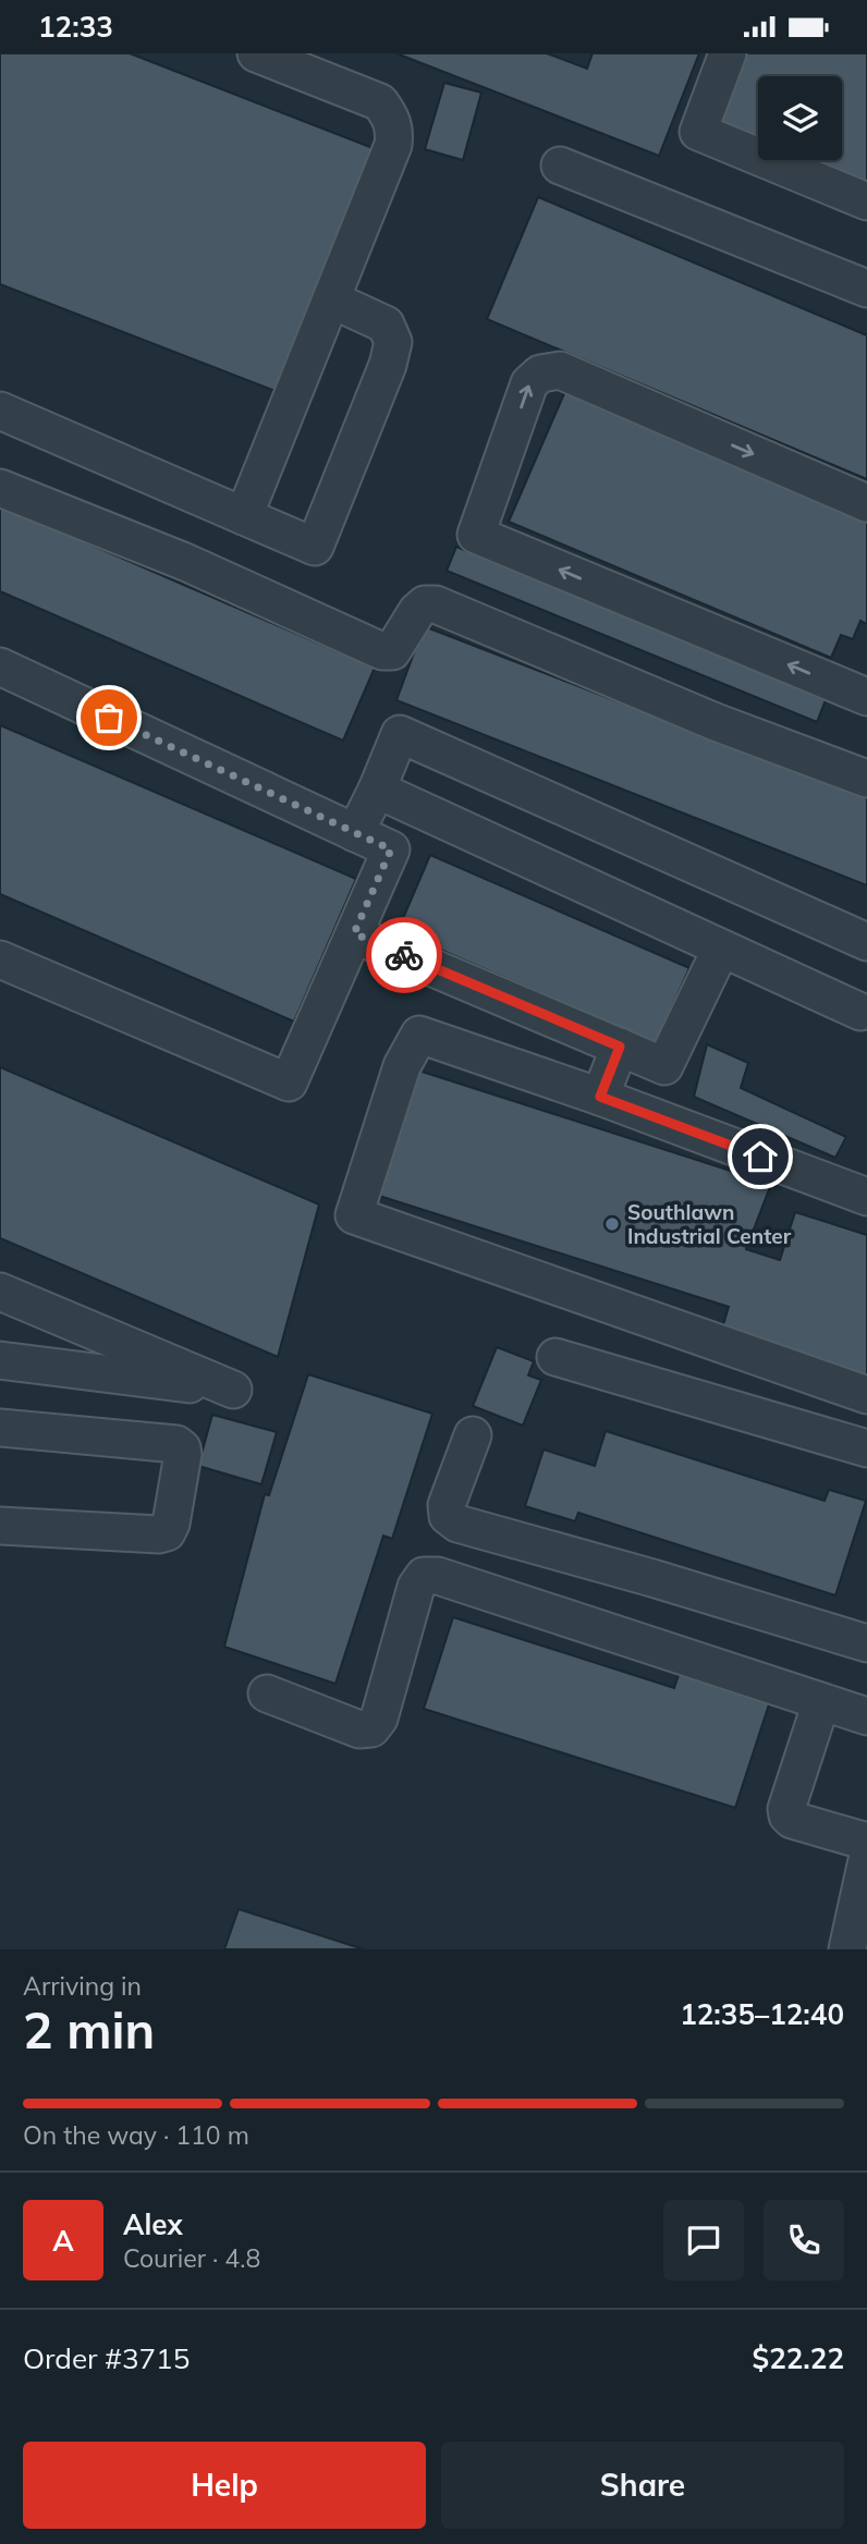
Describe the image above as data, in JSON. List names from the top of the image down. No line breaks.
{"places":["Southlawn Industrial Center"],"page":{"status":"12:33","heading":["2 min","Arriving in","12:35–12:40"],"panel":["Alex","Courier · 4.8","Order #3715","$22.22"],"bar":"On the way · 110 m","round":"A","buttons":["Help","Share"]}}
